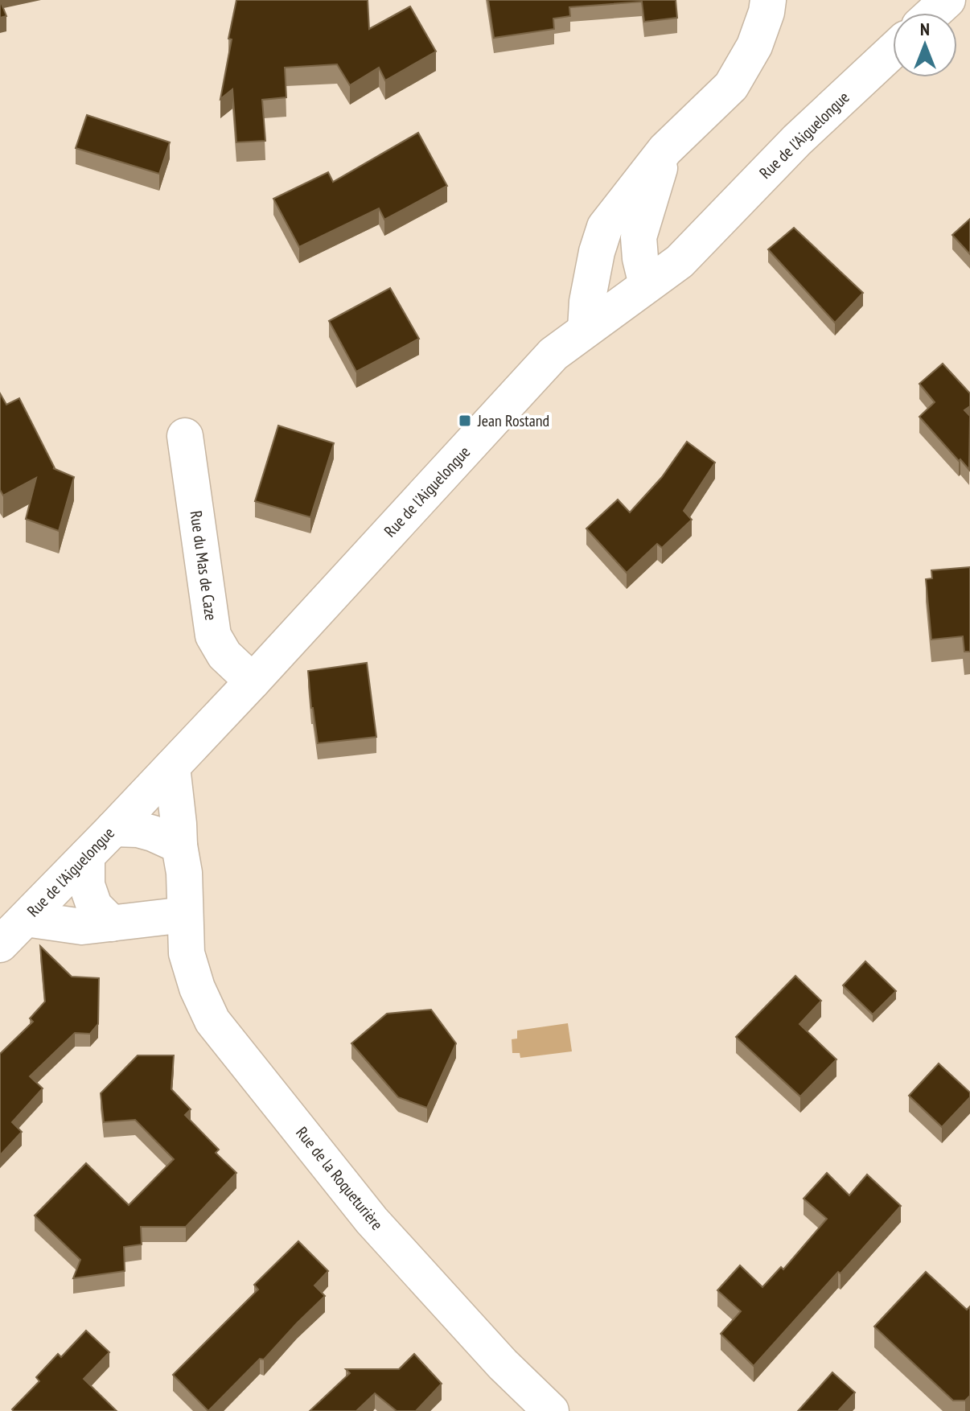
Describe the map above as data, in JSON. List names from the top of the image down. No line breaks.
{"streets":{"street":["Rue de l'Aiguelongue","Rue du Mas de Caze","Rue de la Roqueturière"]},"crossings":[["Rue de l'Aiguelongue","Rue du Mas de Caze"],["Rue de l'Aiguelongue","Rue de la Roqueturière"]],"places":{"transit":["Jean Rostand"]},"north":"top"}
